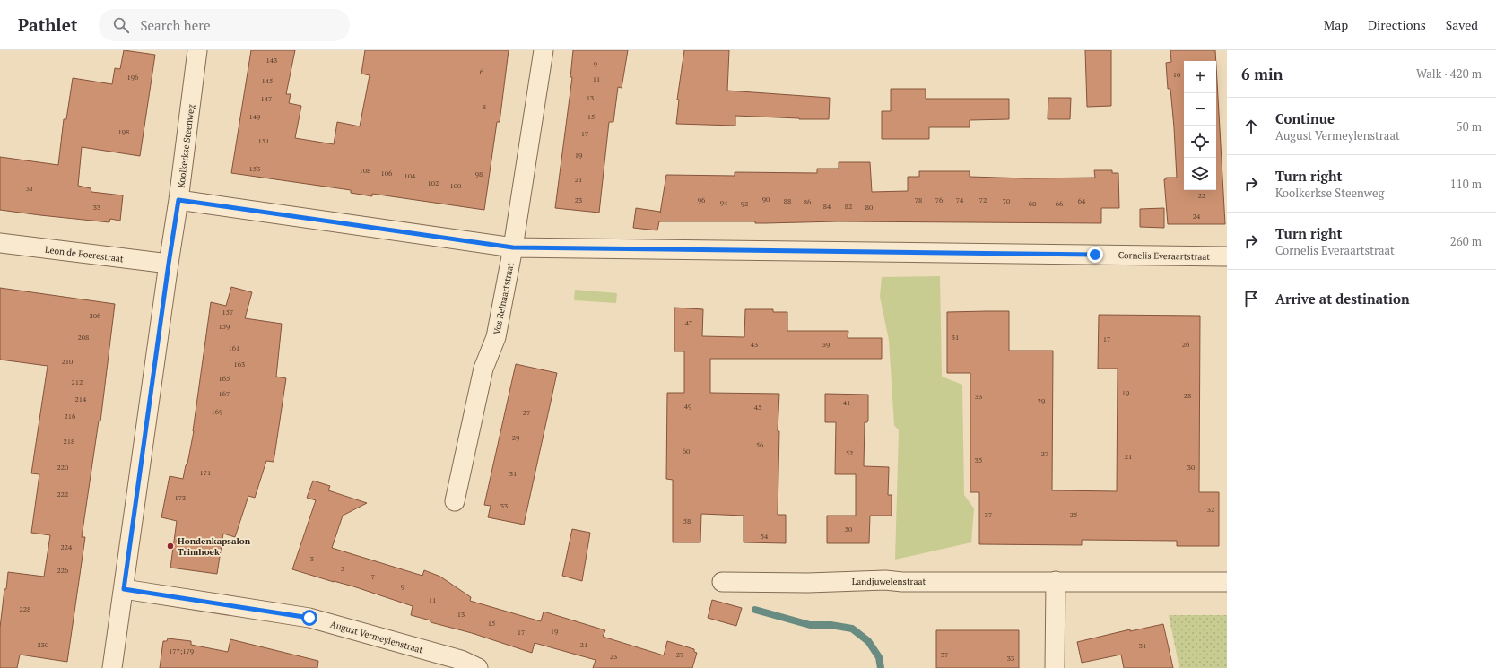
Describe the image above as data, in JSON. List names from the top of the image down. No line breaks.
{"streets":{"street":["Koolkerkse Steenweg","Leon de Foerestraat","Cornelis Everaartstraat","Vos Reinaartstraat","Landjuwelenstraat","August Vermeylenstraat"]},"crossings":[["Koolkerkse Steenweg","Leon de Foerestraat"],["Koolkerkse Steenweg","Cornelis Everaartstraat"],["Koolkerkse Steenweg","August Vermeylenstraat"],["Cornelis Everaartstraat","Vos Reinaartstraat"]],"places":["Hondenkapsalon Trimhoek"],"house_numbers":["143","9","6","10","196","11","145","13","147","8","149","15","198","17","151","19","153","108","106","98","104","21","102","100","31","22","90","23","96","78","76","74","72","88","70","64","86","94","92","68","66","84","82","33","80","24","157","206","47","159","208","31","17","43","39","26","161","210","163","165","212","19","167","28","33","214","29","41","49","45","169","27","216","29","218","56","60","52","27","21","35","220","30","171","31","222","173","33","32","37","25","58","50","54","224","3","5","226","7","9","11","228","13","15","19","17","230","21","31","177;179","27","37","23","33"],"page":{"header":"Pathlet","search":"Search here","nav":["Map","Directions","Saved"],"heading":["6 min","Walk · 420 m"],"map_buttons":["+","−"],"list":[["Continue","August Vermeylenstraat","50 m"],["Turn right","Koolkerkse Steenweg","110 m"],["Turn right","Cornelis Everaartstraat","260 m"],"Arrive at destination"]}}
